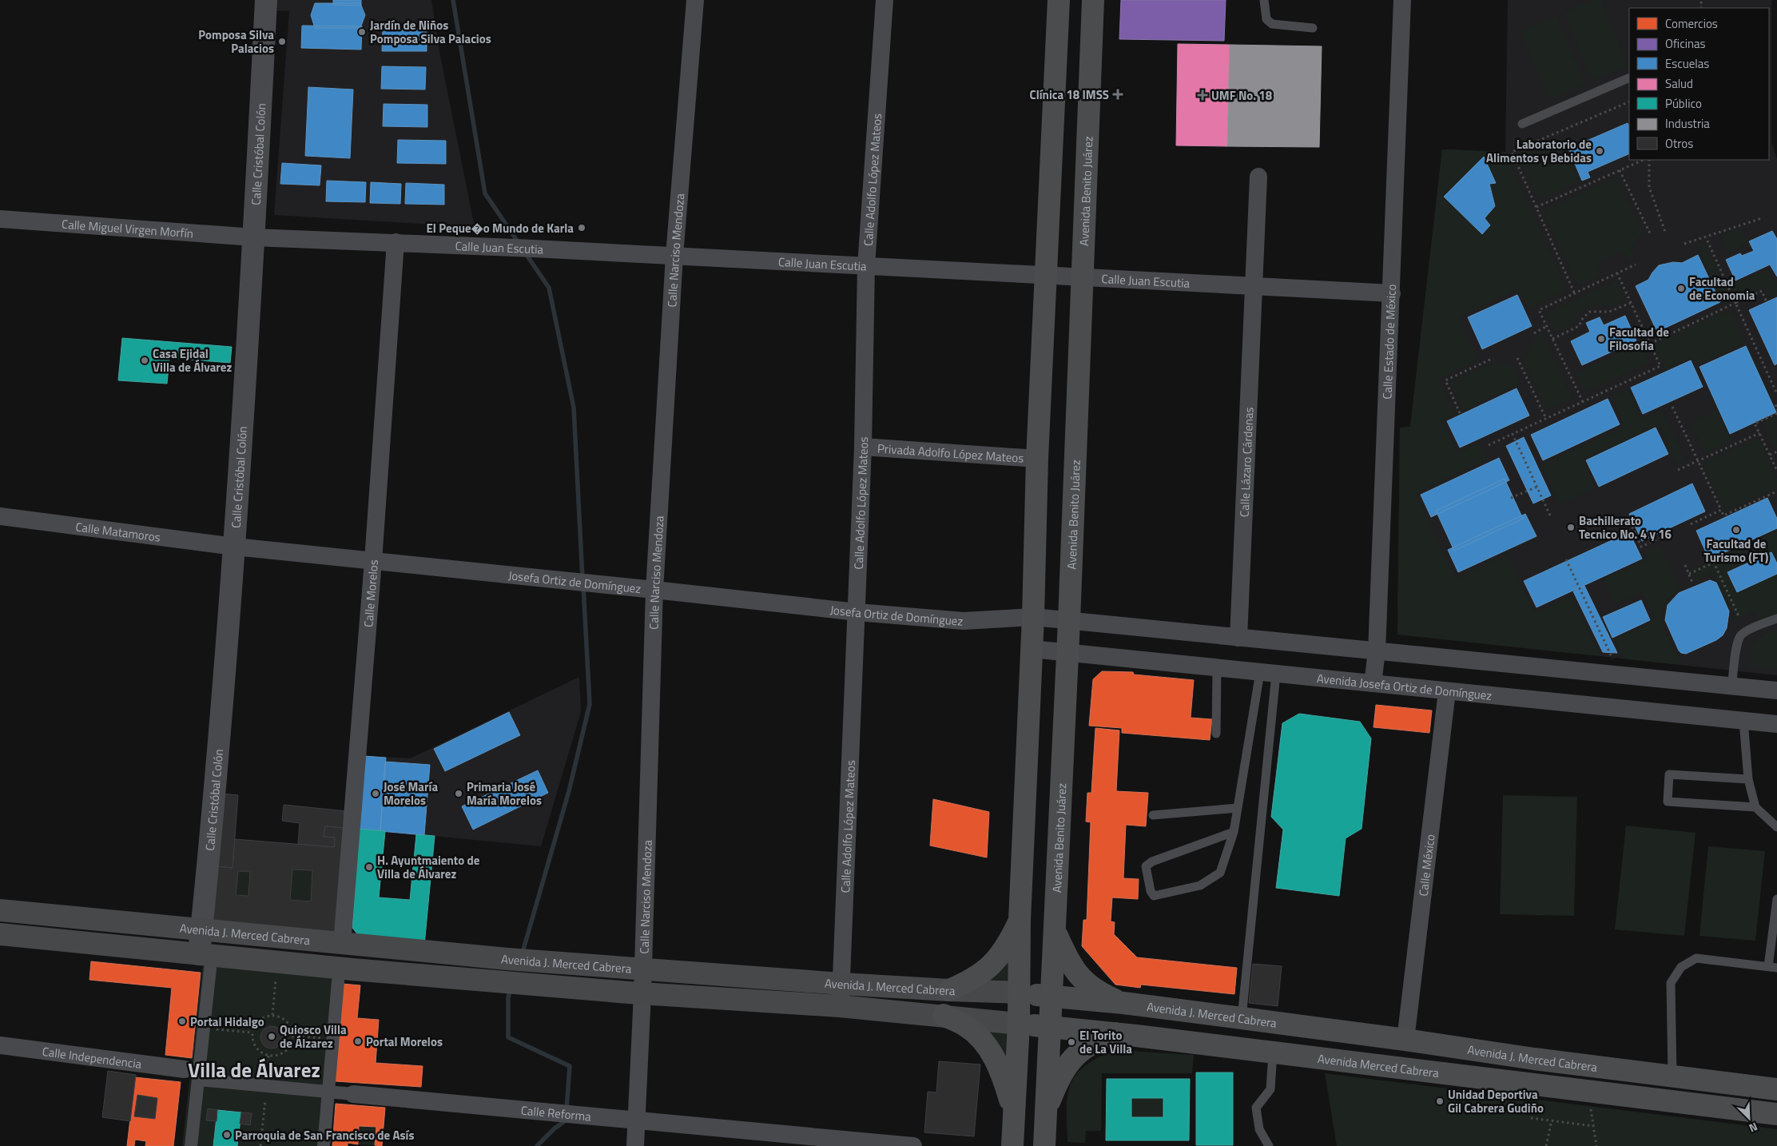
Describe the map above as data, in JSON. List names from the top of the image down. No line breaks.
{"streets":{"main road":["Avenida Benito Juárez","Avenida J. Merced Cabrera","Avenida Merced Cabrera"],"street":["Calle Cristóbal Colón","Calle Adolfo López Mateos","Calle Miguel Virgen Morfín","Calle Juan Escutia","Calle Narciso Mendoza","Calle Estado de México","Privada Adolfo López Mateos","Calle Lázaro Cárdenas","Calle Matamoros","Josefa Ortiz de Domínguez","Calle Morelos","Avenida Josefa Ortiz de Domínguez","Calle México","Calle Independencia","Calle Reforma"]},"crossings":[["Calle Cristóbal Colón","Calle Miguel Virgen Morfín"],["Calle Cristóbal Colón","Calle Juan Escutia"],["Calle Cristóbal Colón","Calle Matamoros"],["Calle Cristóbal Colón","Josefa Ortiz de Domínguez"],["Calle Cristóbal Colón","Avenida J. Merced Cabrera"],["Calle Adolfo López Mateos","Calle Juan Escutia"],["Calle Adolfo López Mateos","Privada Adolfo López Mateos"],["Calle Adolfo López Mateos","Josefa Ortiz de Domínguez"],["Calle Adolfo López Mateos","Avenida J. Merced Cabrera"],["Avenida Benito Juárez","Calle Juan Escutia"],["Avenida Benito Juárez","Avenida Josefa Ortiz de Domínguez"],["Avenida Benito Juárez","Avenida J. Merced Cabrera"],["Avenida Benito Juárez","Avenida Merced Cabrera"],["Calle Miguel Virgen Morfín","Calle Juan Escutia"],["Calle Juan Escutia","Calle Narciso Mendoza"],["Calle Juan Escutia","Calle Estado de México"],["Calle Juan Escutia","Calle Lázaro Cárdenas"],["Calle Juan Escutia","Calle Morelos"],["Calle Narciso Mendoza","Josefa Ortiz de Domínguez"],["Calle Narciso Mendoza","Avenida J. Merced Cabrera"],["Calle Narciso Mendoza","Calle Reforma"],["Calle Estado de México","Avenida Josefa Ortiz de Domínguez"],["Calle Matamoros","Josefa Ortiz de Domínguez"],["Josefa Ortiz de Domínguez","Calle Morelos"],["Calle Morelos","Avenida J. Merced Cabrera"],["Avenida Josefa Ortiz de Domínguez","Calle México"],["Calle México","Avenida J. Merced Cabrera"],["Avenida J. Merced Cabrera","Avenida Merced Cabrera"],["Calle Independencia","Calle Reforma"]],"districts":["Villa de Álvarez"],"places":{"other":["Jardín de Niños Pomposa Silva Palacios","Pomposa Silva Palacios","Laboratorio de Alimentos y Bebidas","El Peque�o Mundo de Karla","Facultad de Economia","Facultad de Filosofia","Casa Ejidal Villa de Álvarez","Bachillerato Tecnico No. 4 y 16","Facultad de Turismo (FT)","José María Morelos","Primaria José María Morelos","H. Ayuntmaiento de Villa de Álvarez","Portal Hidalgo","Quiosco Villa de Álzarez","Portal Morelos","El Torito de La Villa","Unidad Deportiva Gil Cabrera Gudiño","Parroquia de San Francisco de Asís"],"health":["Clínica 18 IMSS","UMF No. 18"]},"legend":["Comercios","Oficinas","Escuelas","Salud","Público","Industria","Otros"],"north":"bottom right"}
